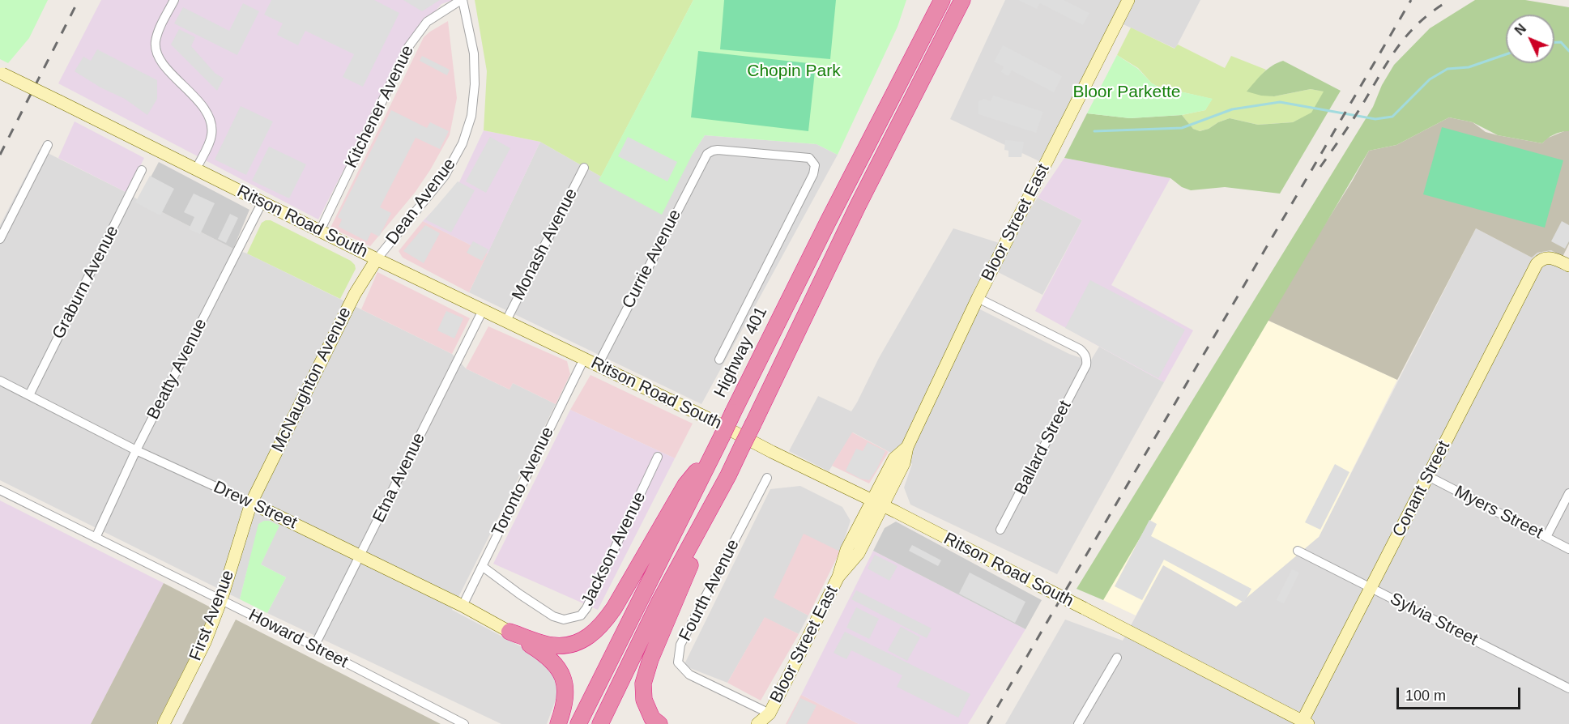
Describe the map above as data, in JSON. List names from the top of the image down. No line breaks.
{"streets":{"highway":["Highway 401"],"main road":["Ritson Road South","Bloor Street East","McNaughton Avenue","Conant Street","Drew Street","First Avenue"],"street":["Kitchener Avenue","Dean Avenue","Monash Avenue","Currie Avenue","Graburn Avenue","Beatty Avenue","Ballard Street","Etna Avenue","Toronto Avenue","Myers Street","Jackson Avenue","Fourth Avenue","Sylvia Street","Howard Street"]},"crossings":[["Kitchener Avenue","Dean Avenue"],["Kitchener Avenue","Ritson Road South"],["Dean Avenue","Ritson Road South"],["Dean Avenue","McNaughton Avenue"],["Ritson Road South","Bloor Street East"],["Ritson Road South","Monash Avenue"],["Ritson Road South","Currie Avenue"],["Ritson Road South","Beatty Avenue"],["Ritson Road South","McNaughton Avenue"],["Ritson Road South","Etna Avenue"],["Ritson Road South","Toronto Avenue"],["Ritson Road South","Conant Street"],["Bloor Street East","Ballard Street"],["Bloor Street East","Fourth Avenue"],["Graburn Avenue","Drew Street"],["Beatty Avenue","Drew Street"],["Beatty Avenue","Howard Street"],["McNaughton Avenue","Drew Street"],["McNaughton Avenue","First Avenue"],["Etna Avenue","Drew Street"],["Etna Avenue","Howard Street"],["Toronto Avenue","Drew Street"],["Toronto Avenue","Jackson Avenue"],["Conant Street","Myers Street"],["Conant Street","Sylvia Street"],["Drew Street","First Avenue"],["First Avenue","Howard Street"]],"parks":["Chopin Park","Bloor Parkette"],"scale_bar":"100 m","north":"top left"}
